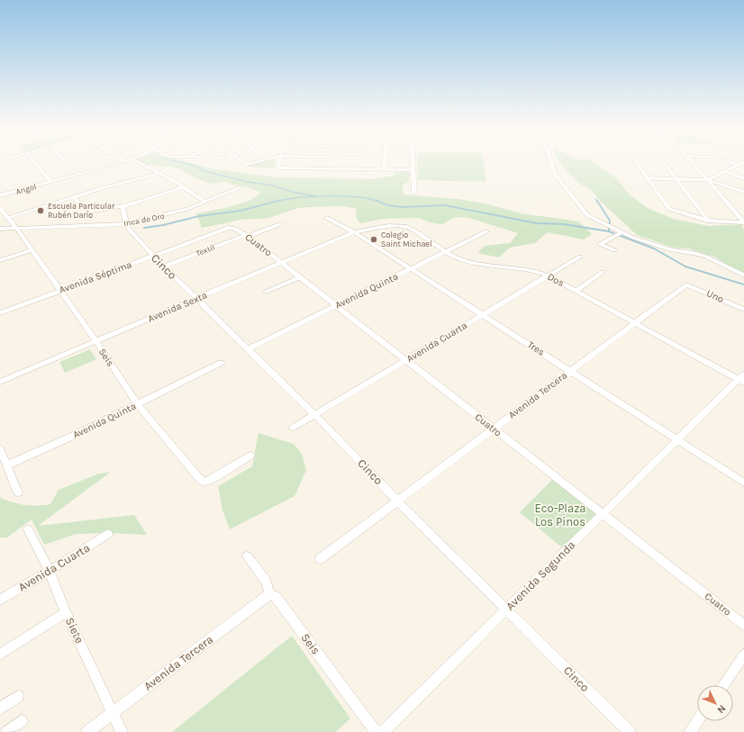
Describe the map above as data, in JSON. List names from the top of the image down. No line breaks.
{"streets":{"street":["Angol","Inca de Oro","Cuatro","Textil","Cinco","Avenida Séptima","Dos","Avenida Quinta","Uno","Avenida Sexta","Avenida Cuarta","Tres","Seis","Avenida Tercera","Avenida Segunda","Siete"]},"crossings":[["Inca de Oro","Cinco"],["Inca de Oro","Seis"],["Cuatro","Textil"],["Cuatro","Avenida Séptima"],["Cuatro","Avenida Quinta"],["Cuatro","Avenida Sexta"],["Cuatro","Avenida Cuarta"],["Cuatro","Avenida Tercera"],["Cuatro","Avenida Segunda"],["Textil","Cinco"],["Cinco","Avenida Séptima"],["Cinco","Avenida Quinta"],["Cinco","Avenida Sexta"],["Cinco","Avenida Cuarta"],["Cinco","Avenida Tercera"],["Cinco","Avenida Segunda"],["Avenida Séptima","Seis"],["Dos","Avenida Quinta"],["Dos","Avenida Sexta"],["Dos","Avenida Cuarta"],["Dos","Tres"],["Dos","Avenida Tercera"],["Dos","Avenida Segunda"],["Avenida Quinta","Tres"],["Avenida Quinta","Seis"],["Uno","Avenida Tercera"],["Avenida Sexta","Tres"],["Avenida Sexta","Seis"],["Avenida Cuarta","Tres"],["Avenida Cuarta","Siete"],["Tres","Avenida Tercera"],["Tres","Avenida Segunda"],["Seis","Avenida Tercera"],["Avenida Tercera","Siete"]],"parks":["Eco-Plaza Los Pinos"],"places":["Escuela Particular Rubén Darío","Colegio Saint Michael"],"north":"bottom right"}
